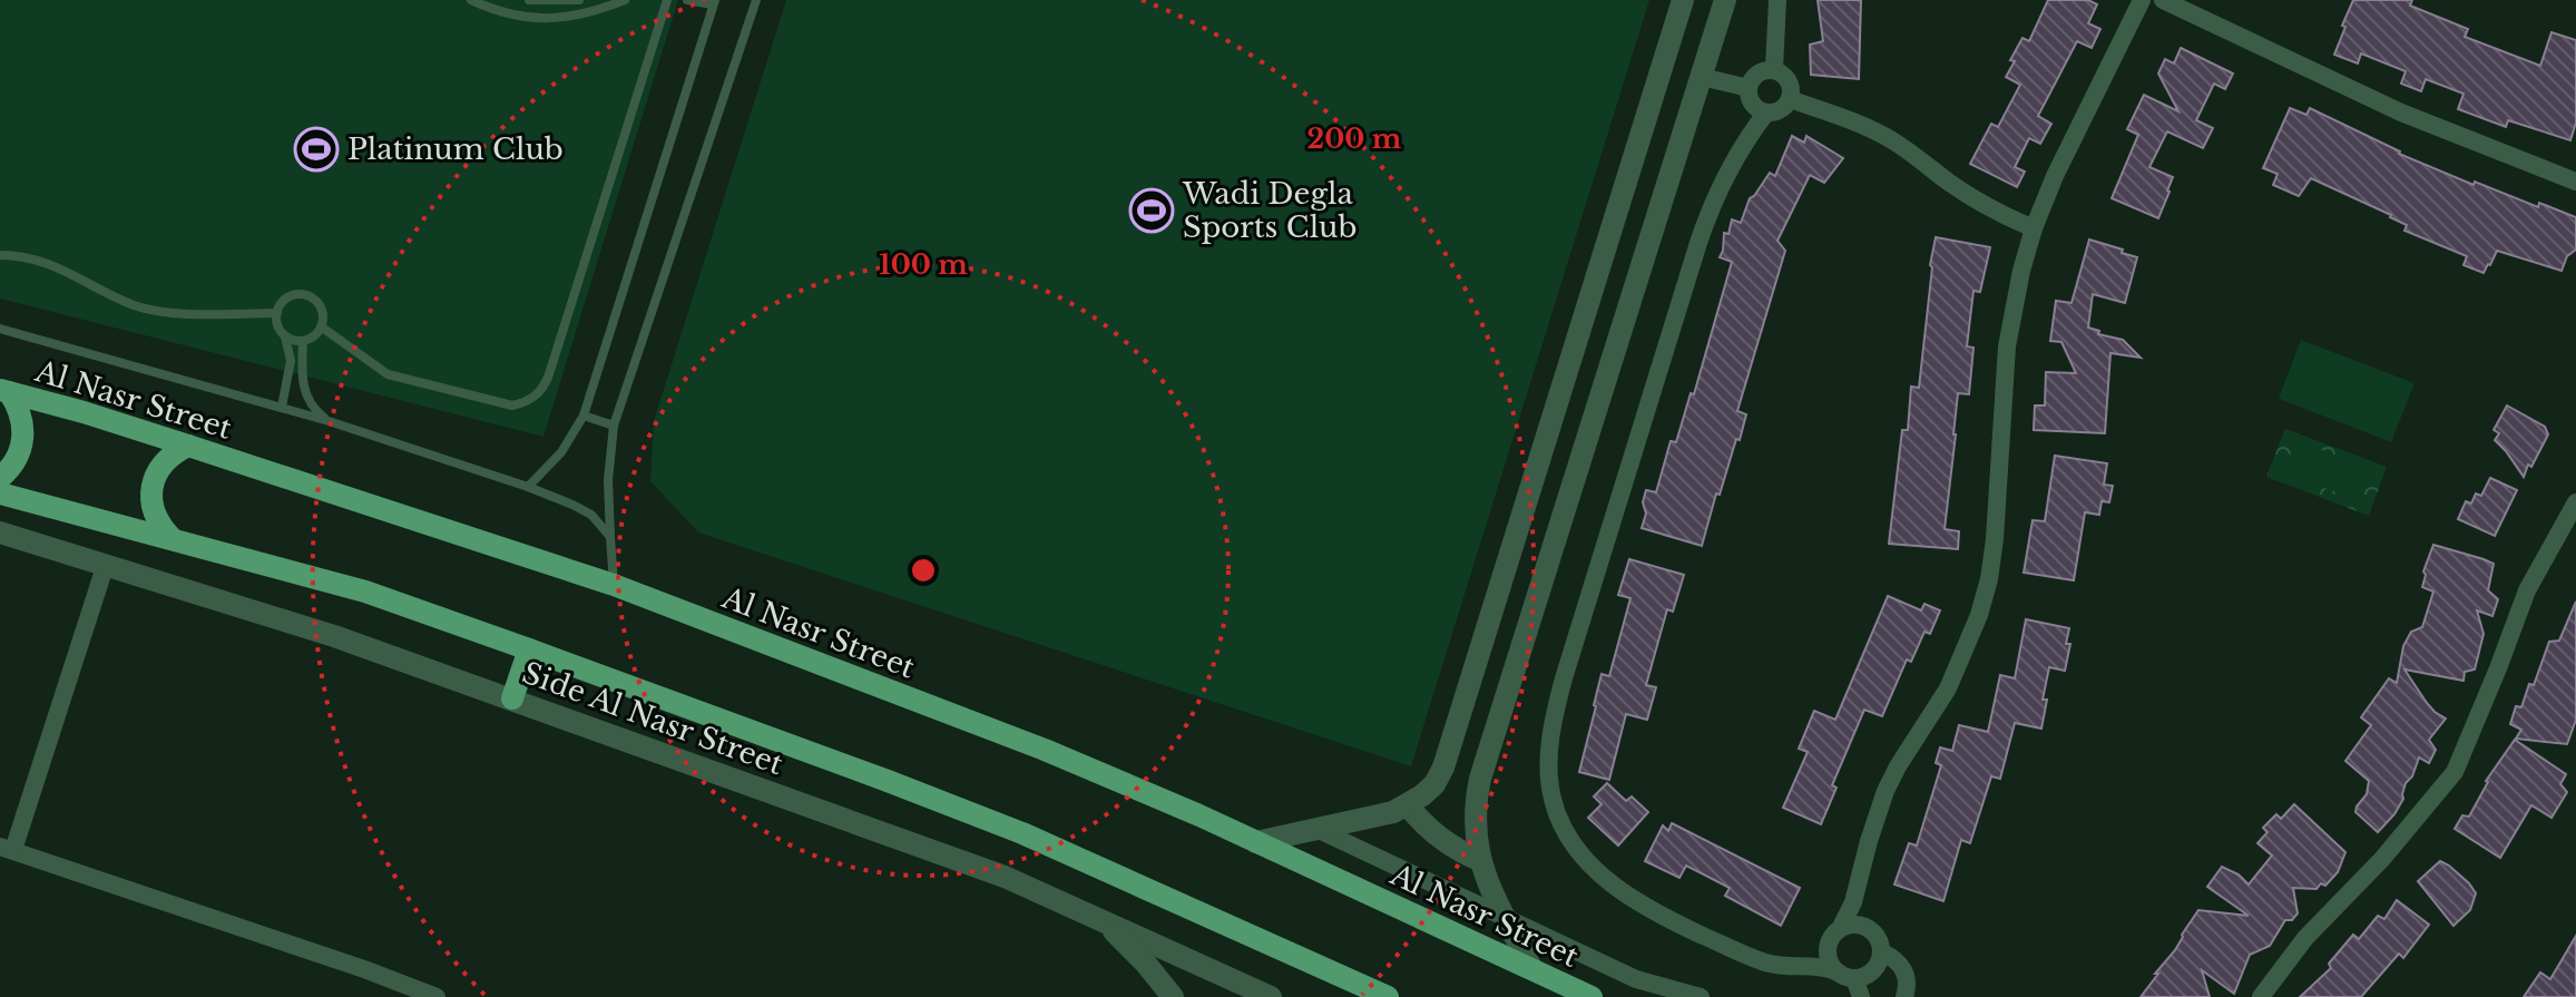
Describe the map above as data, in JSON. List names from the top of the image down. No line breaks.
{"streets":{"main road":["Al Nasr Street"],"street":["Side Al Nasr Street"]},"places":{"sports":["Platinum Club","Wadi Degla Sports Club"]},"rings":["200 m","100 m"]}
